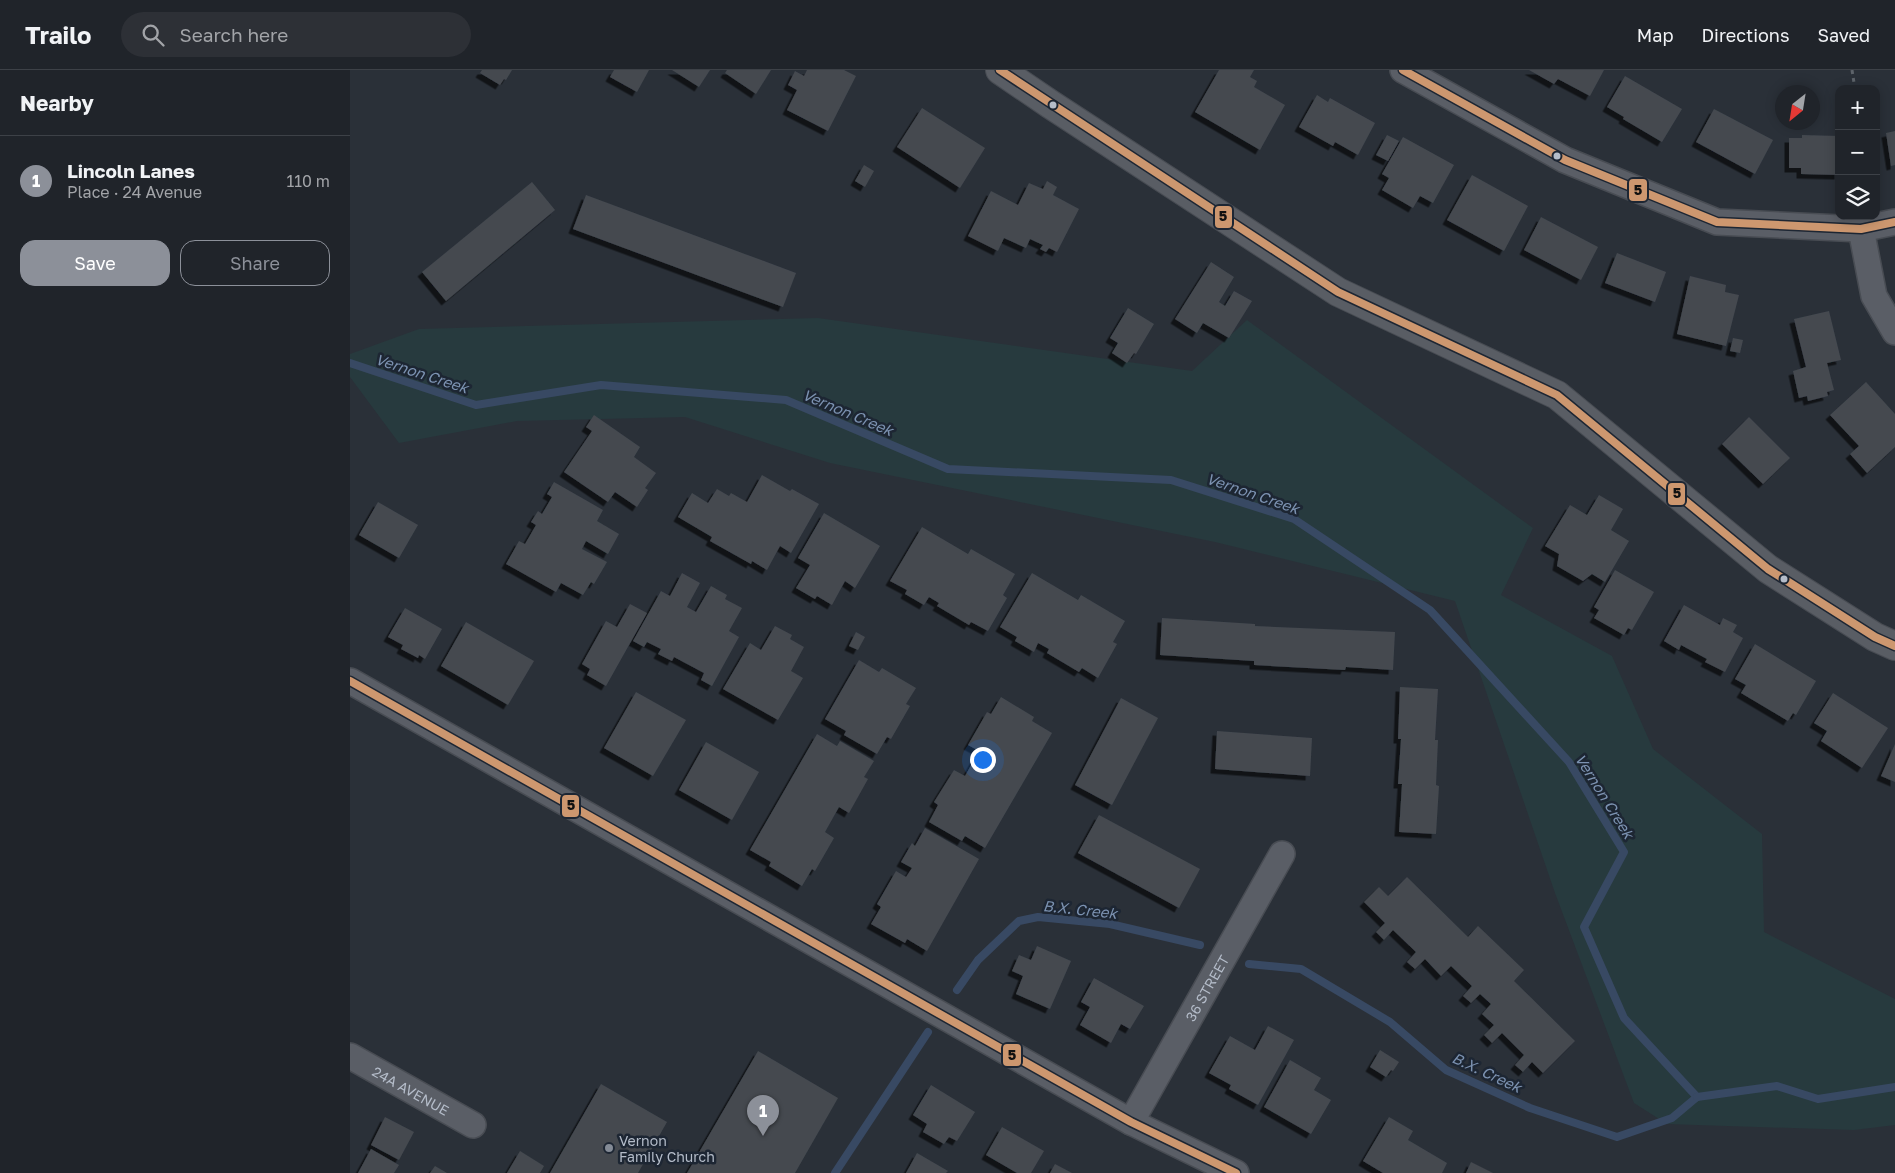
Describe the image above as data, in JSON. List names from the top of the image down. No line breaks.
{"streets":{"street":["36 STREET","24A AVENUE"]},"water":["Vernon Creek","B.X. Creek"],"places":["Vernon Family Church"],"lines":["transit line 5"],"north":"bottom left","page":{"header":"Trailo","search":"Search here","nav":["Map","Directions","Saved"],"heading":"Nearby","map_buttons":["+","−"],"list":[{"mark":"1","name":"Lincoln Lanes","note":"Place · 24 Avenue","value":"110 m"}],"buttons":["Save","Share"],"pins":"1"}}
